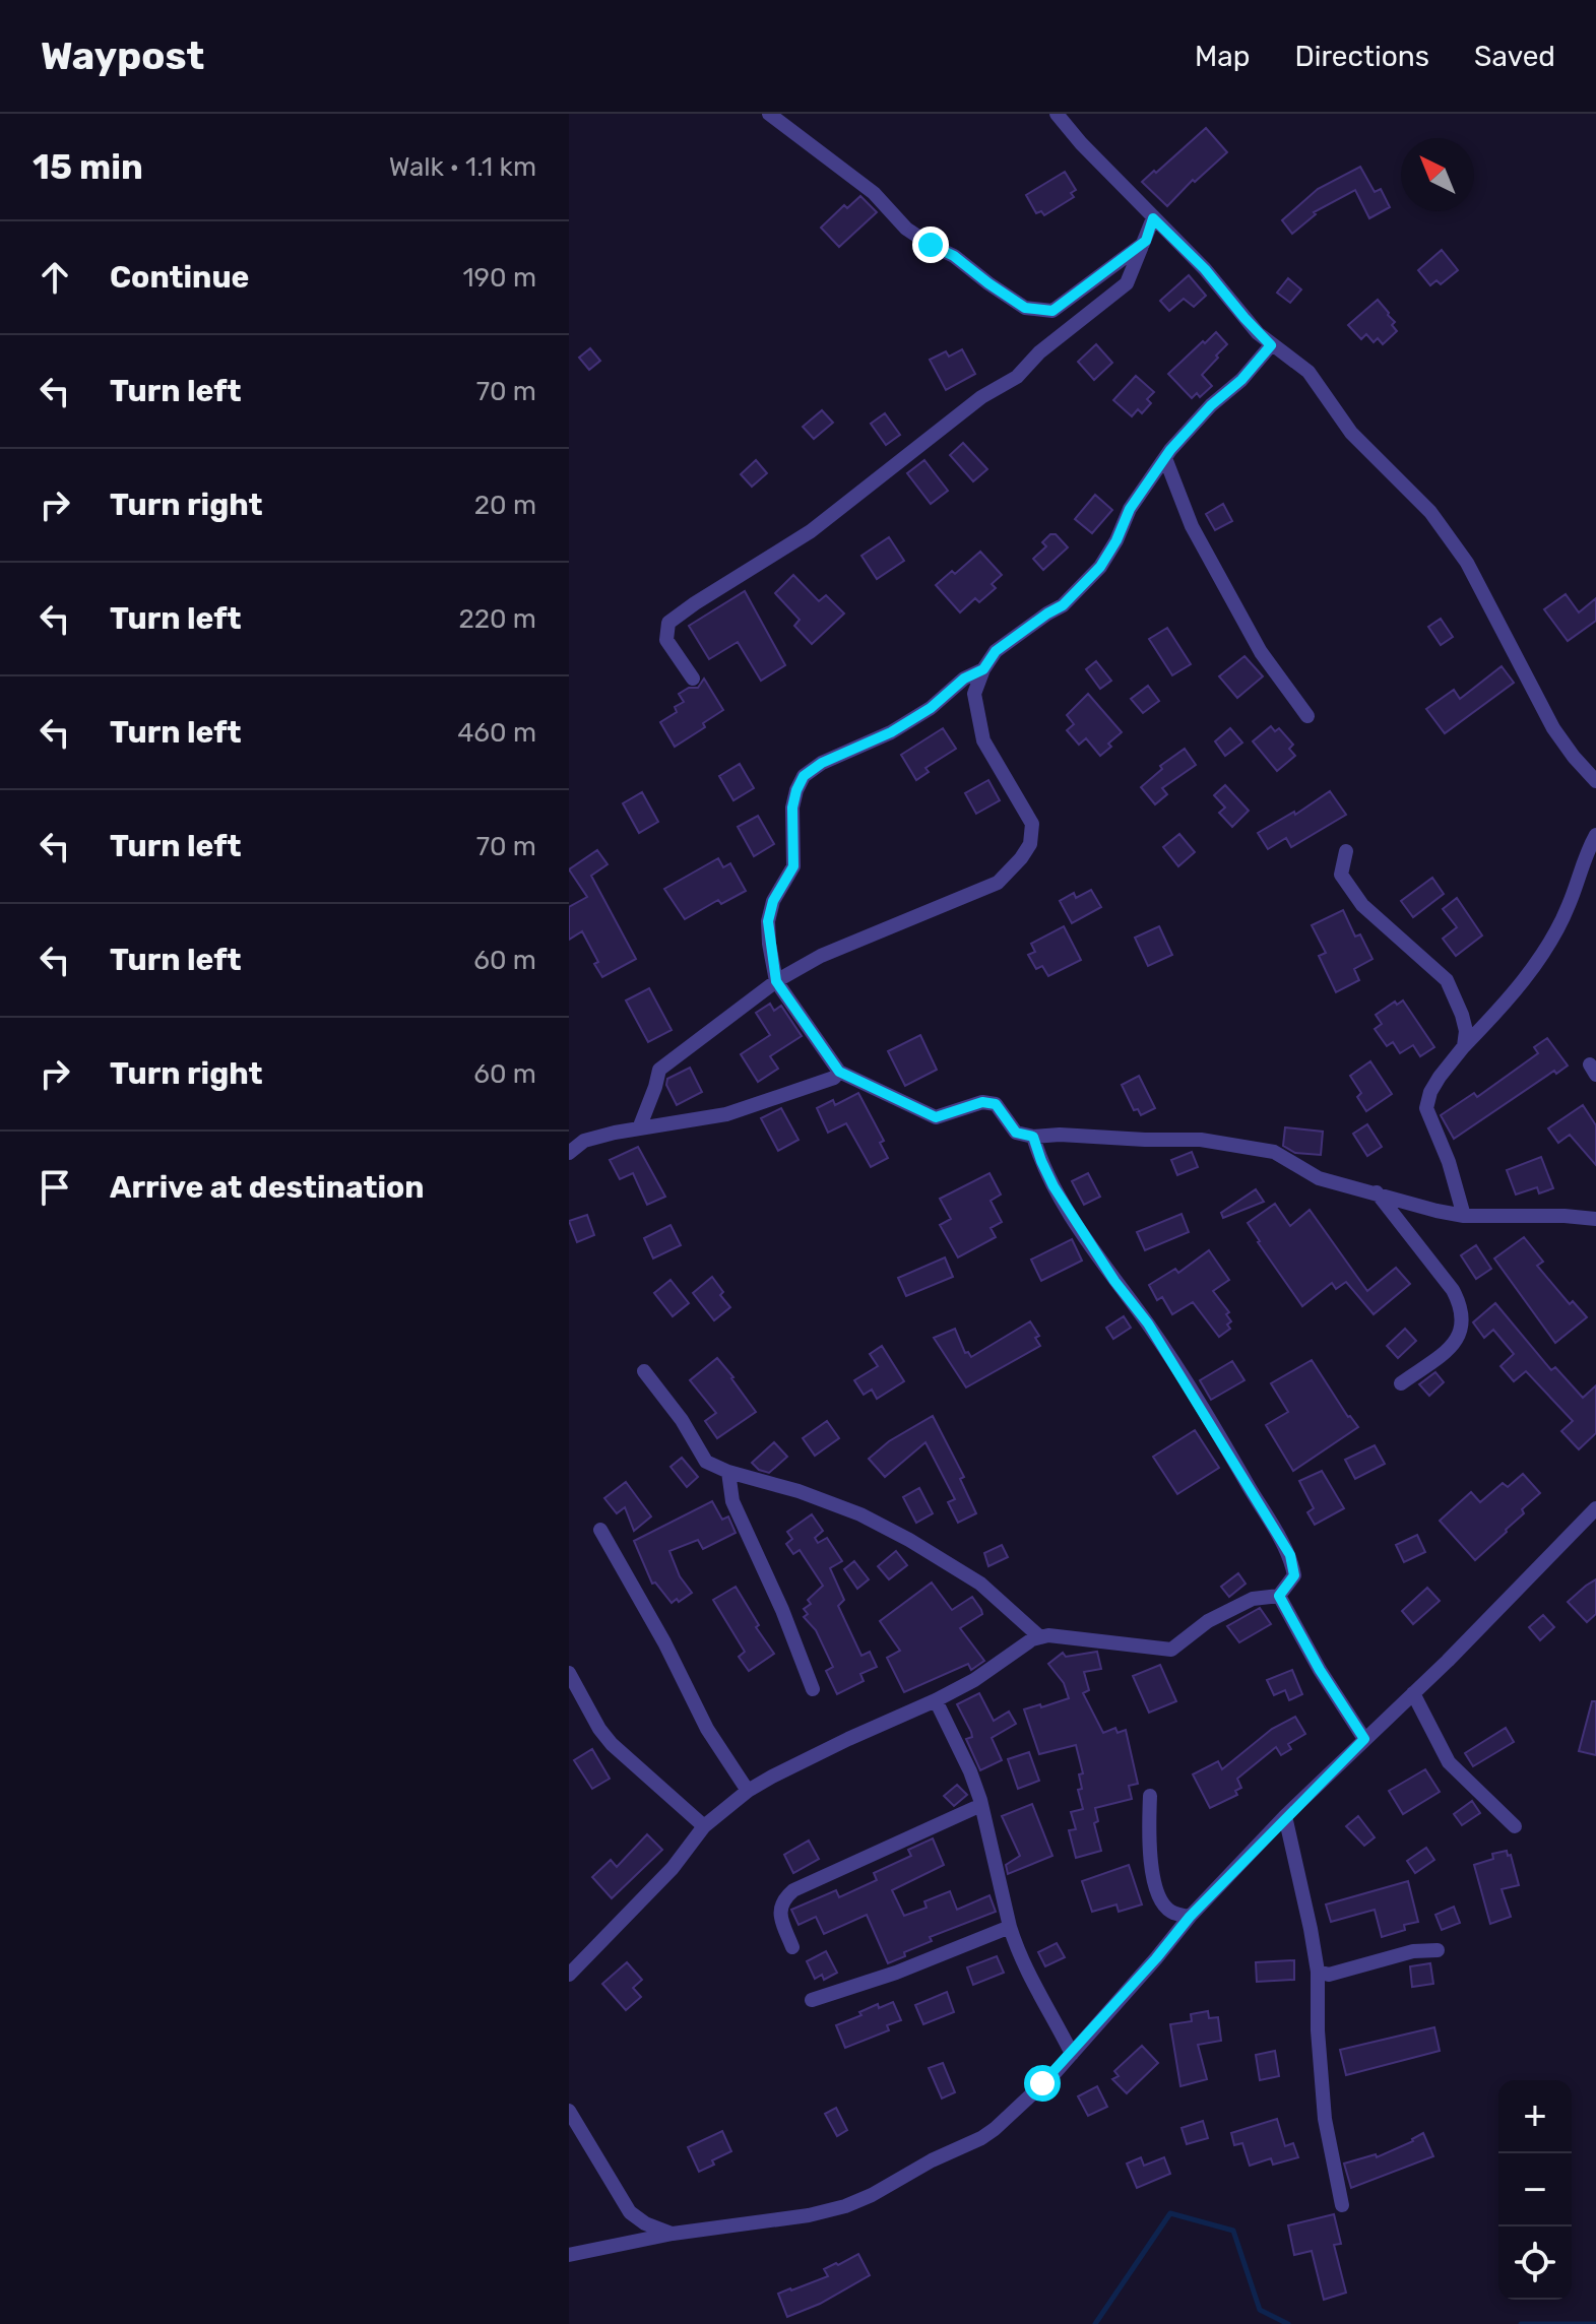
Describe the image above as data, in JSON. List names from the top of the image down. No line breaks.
{"north":"top left","page":{"header":"Waypost","nav":["Map","Directions","Saved"],"heading":["15 min","Walk · 1.1 km"],"list":[["Continue","190 m"],["Turn left","70 m"],["Turn right","20 m"],["Turn left","220 m"],["Turn left","460 m"],["Turn left","70 m"],["Turn left","60 m"],["Turn right","60 m"],"Arrive at destination"],"map_buttons":["+","−"]}}
